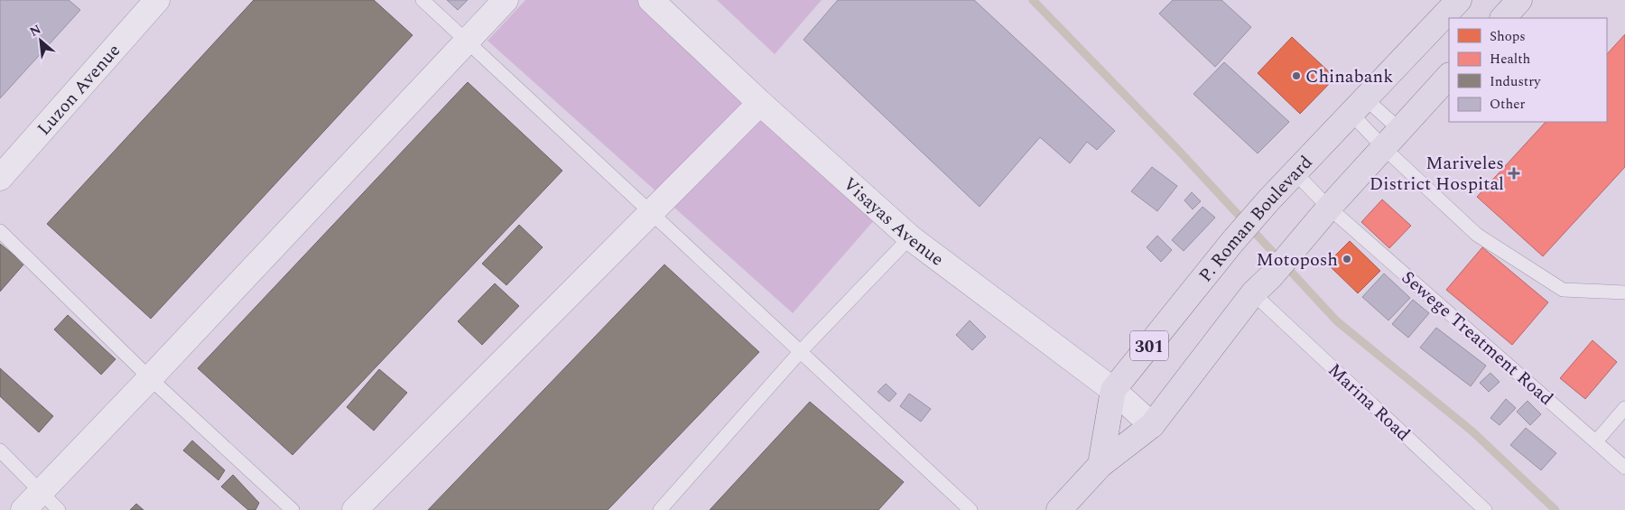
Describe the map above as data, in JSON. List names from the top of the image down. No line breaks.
{"streets":{"main road":["P. Roman Boulevard","301"],"street":["Luzon Avenue","Visayas Avenue"],"lane":["Sewege Treatment Road","Marina Road"]},"crossings":[["P. Roman Boulevard","Visayas Avenue"],["P. Roman Boulevard","Sewege Treatment Road"],["P. Roman Boulevard","301"],["Visayas Avenue","301"],["Sewege Treatment Road","301"],["301","Marina Road"]],"places":{"other":["Chinabank","Motoposh"],"health":["Mariveles District Hospital"]},"legend":["Shops","Health","Industry","Other"],"north":"top left"}
